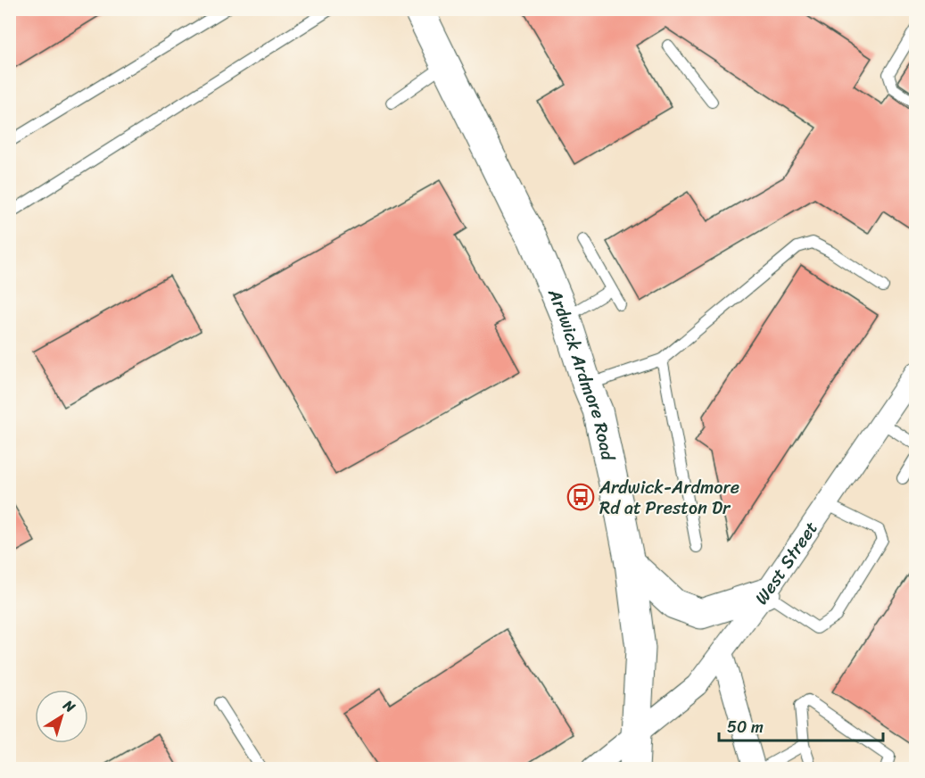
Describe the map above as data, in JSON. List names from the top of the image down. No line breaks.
{"streets":{"main road":["Ardwick Ardmore Road"],"street":["West Street"]},"crossings":[["Ardwick Ardmore Road","West Street"]],"places":{"bus stop":["Ardwick-Ardmore Rd at Preston Dr"]},"scale_bar":"50 m","north":"top right"}
